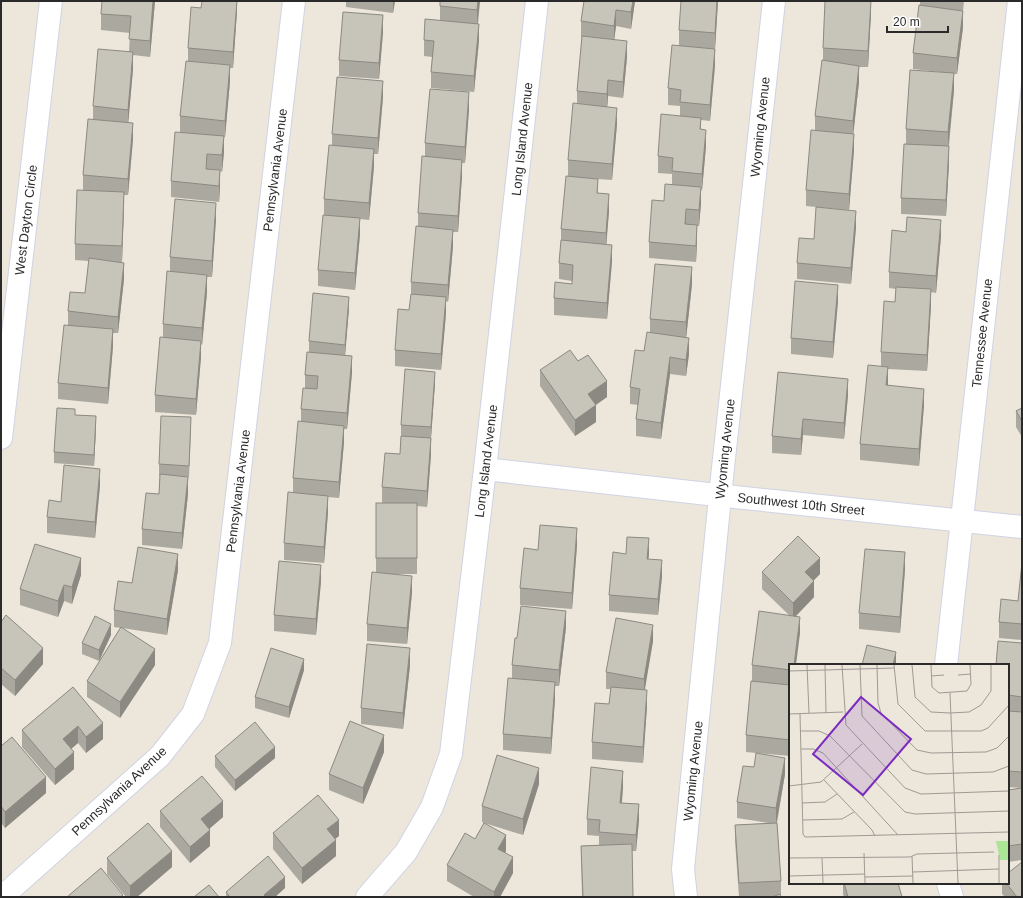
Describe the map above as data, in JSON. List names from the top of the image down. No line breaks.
{"streets":{"street":["Wyoming Avenue","Long Island Avenue","Pennsylvania Avenue","West Dayton Circle","Tennessee Avenue","Southwest 10th Street"]},"crossings":[["Wyoming Avenue","Southwest 10th Street"],["Long Island Avenue","Southwest 10th Street"],["Tennessee Avenue","Southwest 10th Street"]],"scale_bar":"20 m"}
